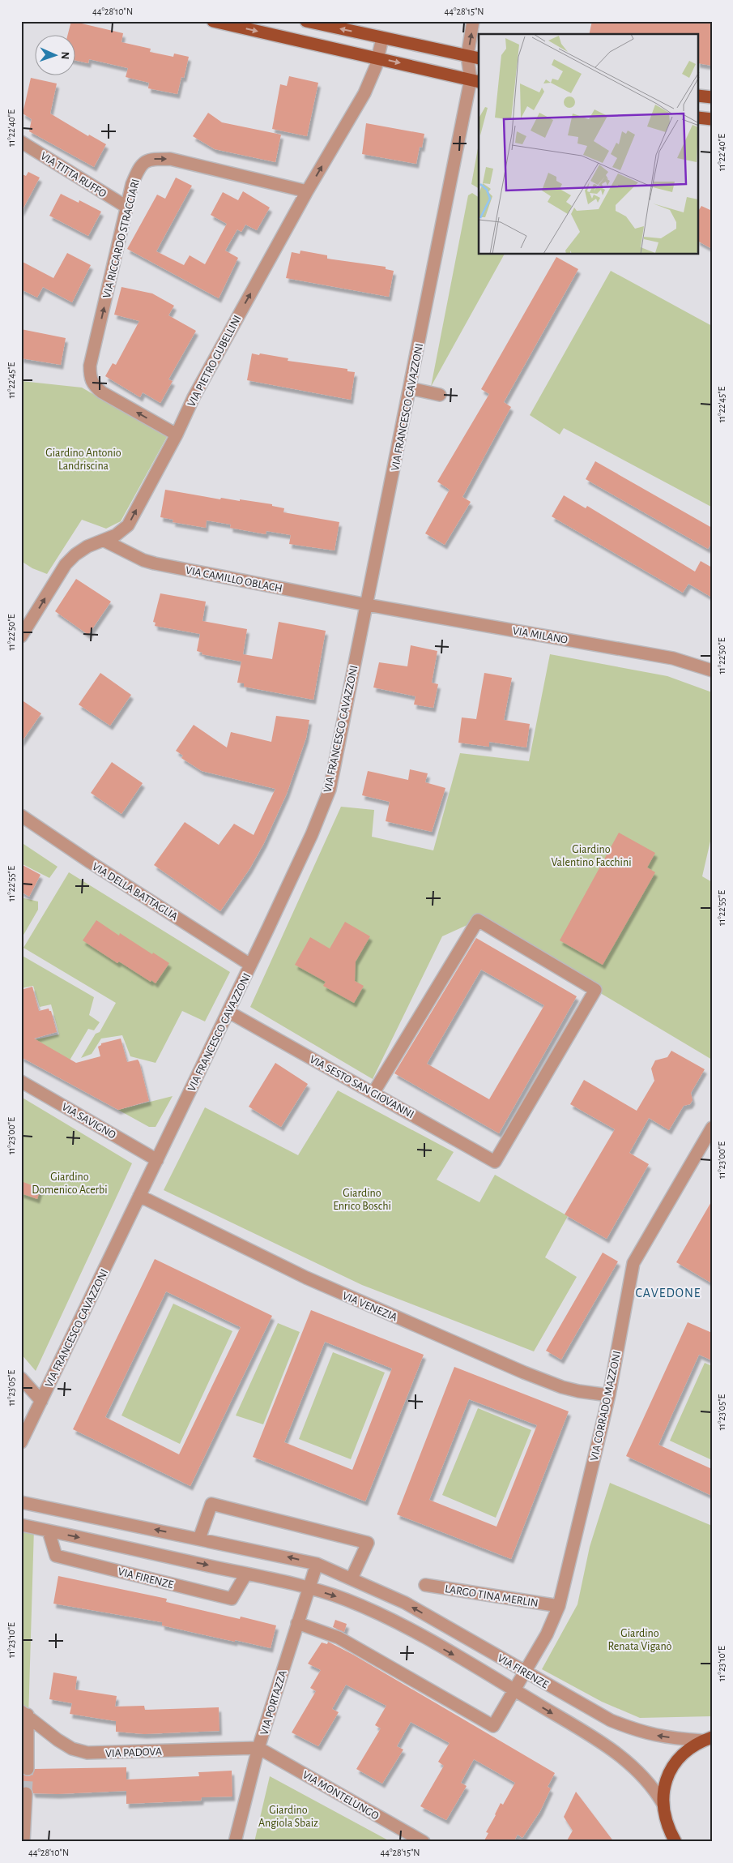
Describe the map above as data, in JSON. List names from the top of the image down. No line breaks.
{"streets":{"street":["VIA TITTA RUFFO","VIA RICCARDO STRACCIARI","VIA PIETRO GUBELLINI","VIA FRANCESCO CAVAZZONI","VIA CAMILLO OBLACH","VIA MILANO","VIA DELLA BATTAGLIA","VIA SESTO SAN GIOVANNI","VIA SAVIGNO","VIA VENEZIA","VIA CORRADO MAZZONI","VIA FIRENZE","LARGO TINA MERLIN","VIA PORTAZZA","VIA PADOVA","VIA MONTELUNGO"]},"crossings":[["VIA TITTA RUFFO","VIA RICCARDO STRACCIARI"],["VIA RICCARDO STRACCIARI","VIA PIETRO GUBELLINI"],["VIA PIETRO GUBELLINI","VIA CAMILLO OBLACH"],["VIA FRANCESCO CAVAZZONI","VIA CAMILLO OBLACH"],["VIA FRANCESCO CAVAZZONI","VIA MILANO"],["VIA FRANCESCO CAVAZZONI","VIA DELLA BATTAGLIA"],["VIA FRANCESCO CAVAZZONI","VIA SESTO SAN GIOVANNI"],["VIA FRANCESCO CAVAZZONI","VIA SAVIGNO"],["VIA FRANCESCO CAVAZZONI","VIA VENEZIA"],["VIA CAMILLO OBLACH","VIA MILANO"],["VIA VENEZIA","VIA CORRADO MAZZONI"],["VIA CORRADO MAZZONI","VIA FIRENZE"],["VIA CORRADO MAZZONI","LARGO TINA MERLIN"],["VIA FIRENZE","VIA PORTAZZA"],["VIA PORTAZZA","VIA PADOVA"],["VIA PORTAZZA","VIA MONTELUNGO"],["VIA PADOVA","VIA MONTELUNGO"]],"one_way":["VIA PIETRO GUBELLINI"],"districts":["CAVEDONE"],"parks":["Giardino Antonio Landriscina","Giardino Valentino Facchini","Giardino Domenico Acerbi","Giardino Enrico Boschi","Giardino Renata Viganò","Giardino Angiola Sbaiz"],"north":"right","coordinates":["44°28'10\"N","44°28'15\"N","11°22'40\"E","11°22'45\"E","11°22'50\"E","11°22'55\"E","11°23'00\"E","11°23'05\"E","11°23'10\"E"]}
